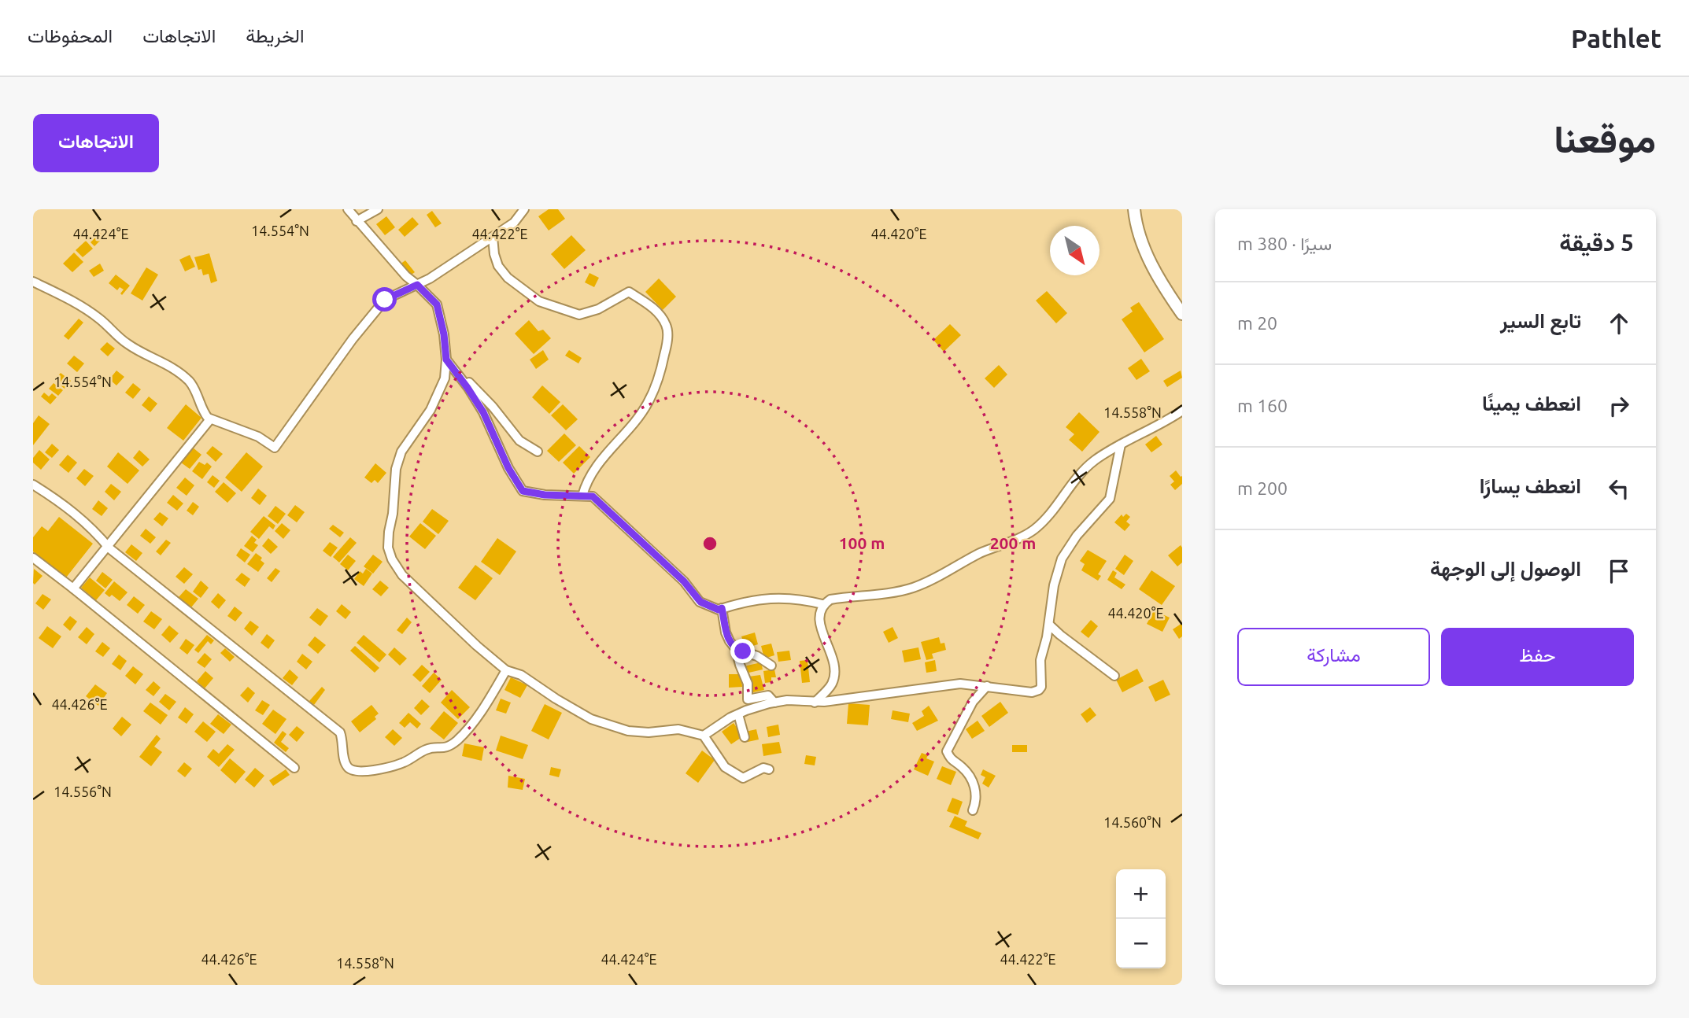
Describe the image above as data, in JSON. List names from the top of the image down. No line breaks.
{"north":"bottom right","page":{"header":"Pathlet","nav":["الخريطة","الاتجاهات","المحفوظات"],"title":"موقعنا","buttons":["الاتجاهات",["حفظ","مشاركة"]],"heading":["5 دقيقة","سيرًا · 380 m"],"list":[["تابع السير","20 m"],["انعطف يمينًا","160 m"],["انعطف يسارًا","200 m"],"الوصول إلى الوجهة"],"map_buttons":["+","−"]},"coordinates":["14.554°N","44.424°E","44.422°E","44.420°E","14.558°N","44.426°E","14.556°N","14.560°N"],"rings":["100 m","200 m"]}
